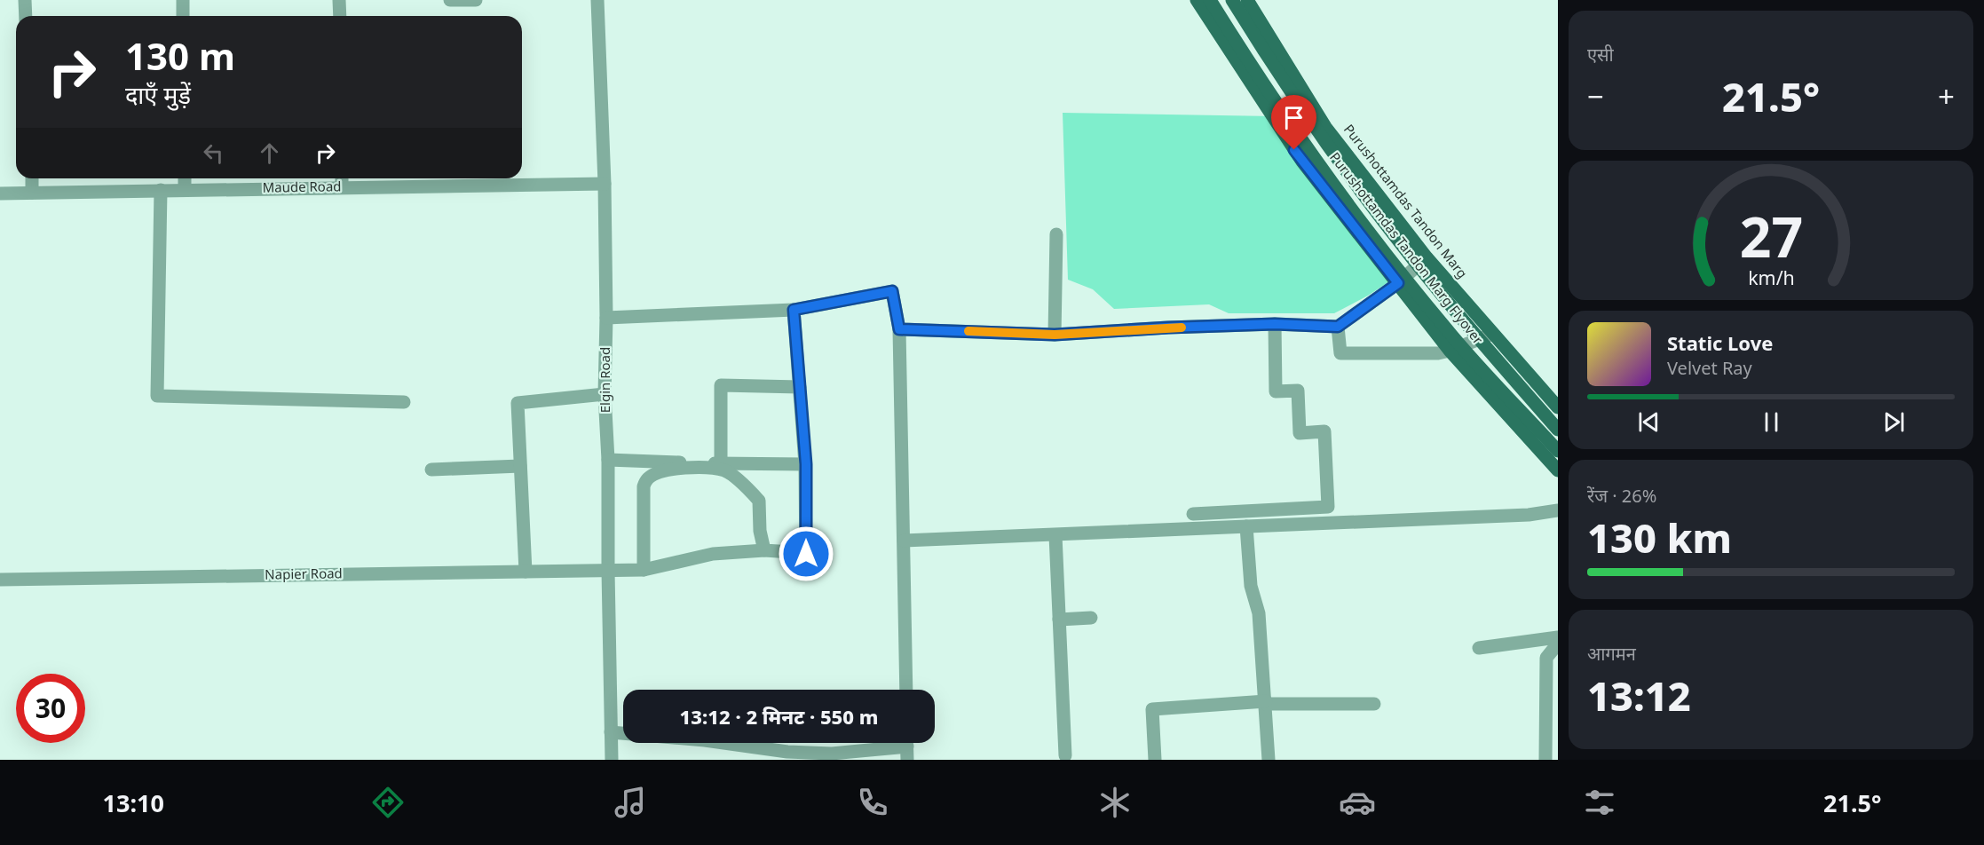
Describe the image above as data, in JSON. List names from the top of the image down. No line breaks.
{"streets":{"main road":["Purushottamdas Tandon Marg","Purushottamdas Tandon Marg Flyover"],"street":["Maude Road","Elgin Road","Napier Road"]},"crossings":[["Maude Road","Elgin Road"],["Elgin Road","Napier Road"]],"page":{"tile":["एसी",["रेंज · 26%","130 km"],["आगमन","13:12"]],"turn":["130 m","दाएँ मुड़ें"],"heat":["−","21.5°","+"],"song":["Static Love","Velvet Ray"],"limit":"30","trip":"13:12 · 2 मिनट · 550 m","tabs":["13:10","21.5°"],"gauge":["27","km/h"]}}
